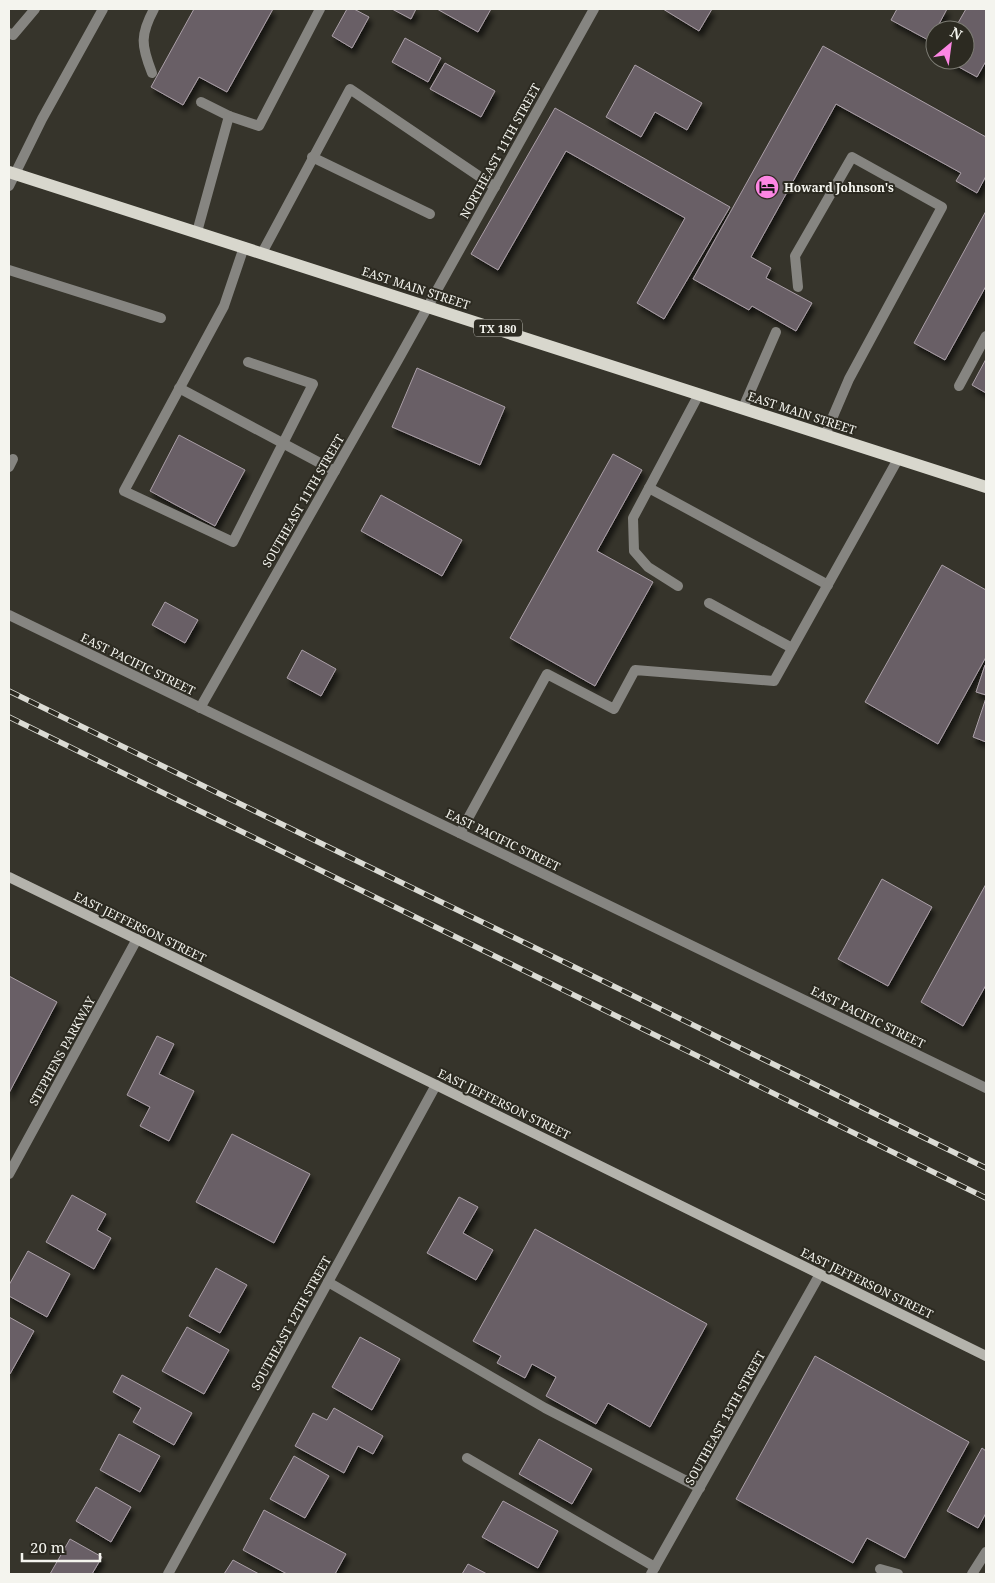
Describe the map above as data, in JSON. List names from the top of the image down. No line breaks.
{"streets":{"main road":["EAST MAIN STREET","TX 180","EAST JEFFERSON STREET"],"street":["NORTHEAST 11TH STREET","SOUTHEAST 11TH STREET","EAST PACIFIC STREET","STEPHENS PARKWAY","SOUTHEAST 12TH STREET","SOUTHEAST 13TH STREET"]},"crossings":[["NORTHEAST 11TH STREET","EAST MAIN STREET"],["NORTHEAST 11TH STREET","SOUTHEAST 11TH STREET"],["EAST MAIN STREET","SOUTHEAST 11TH STREET"],["SOUTHEAST 11TH STREET","EAST PACIFIC STREET"],["EAST JEFFERSON STREET","STEPHENS PARKWAY"],["EAST JEFFERSON STREET","SOUTHEAST 12TH STREET"],["EAST JEFFERSON STREET","SOUTHEAST 13TH STREET"]],"places":{"hotel":["Howard Johnson's"]},"scale_bar":"20 m","north":"top right"}
